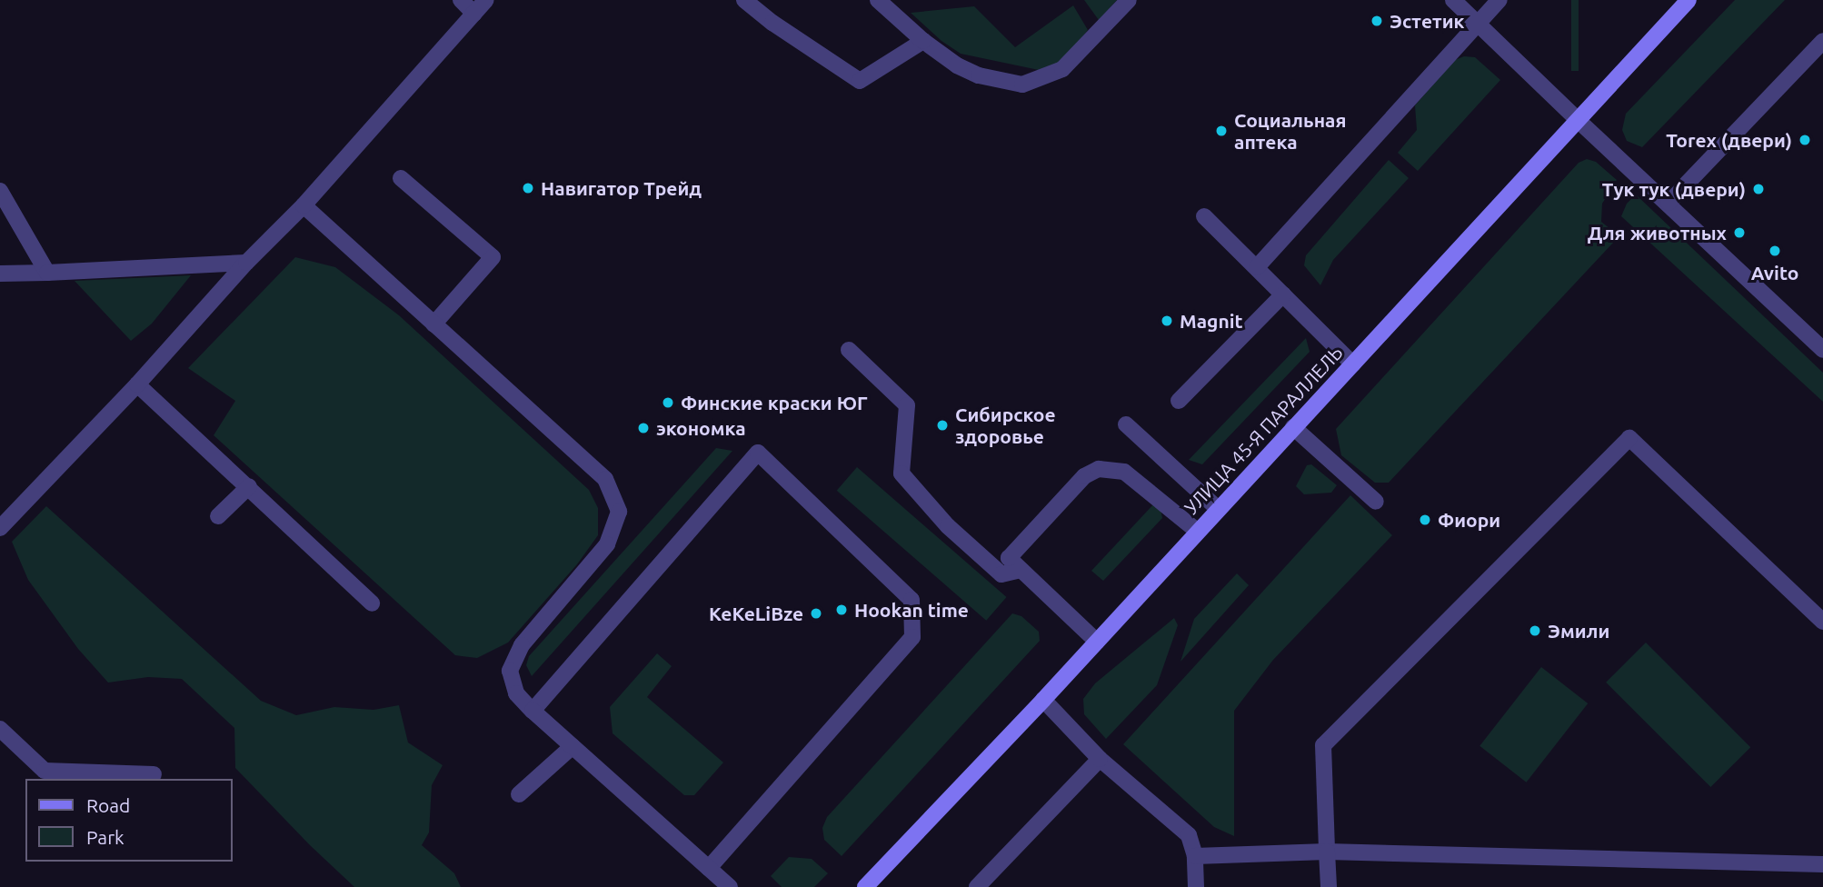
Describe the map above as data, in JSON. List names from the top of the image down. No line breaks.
{"streets":{"main road":["УЛИЦА 45-Я ПАРАЛЛЕЛЬ"]},"places":["Эстетик","Социальная аптека","Torex (двери)","Навигатор Трейд","Тук тук (двери)","Для животных","Avito","Magnit","Финские краски ЮГ","Сибирское здоровье","экономка","Фиори","Hookan time","KeKeLiBze","Эмили"],"legend":["Road","Park"]}
